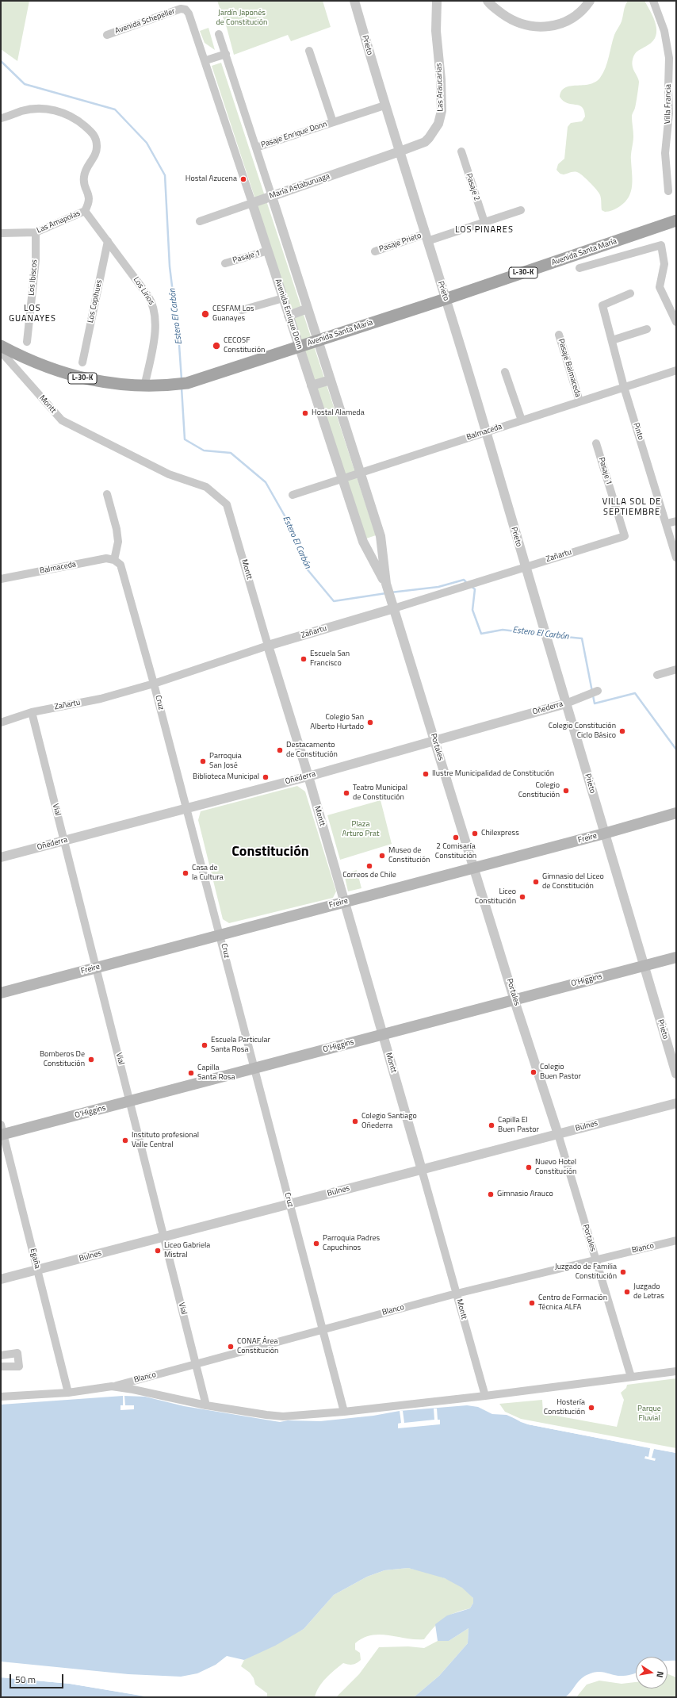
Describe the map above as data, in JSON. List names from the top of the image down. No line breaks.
{"streets":{"main road":["Avenida Santa María","L-30-K","Freire","O'Higgins"],"street":["Avenida Schepeller","Prieto","Las Araucarias","Villa Francia","Pasaje Enrique Donn","María Astaburuaga","Pasaje 2","Las Amapolas","Pasaje Prieto","Pasaje 1","Los Ibiscos","Los Lirios","Los Copihues","Avenida Enrique Donn","Pasaje Balmaceda","Montt","Pinto","Balmaceda","Zañartu","Cruz","Oñederra","Portales","Vial","Bulnes","Blanco","Egaña"]},"crossings":[["Avenida Schepeller","Avenida Enrique Donn"],["Prieto","Las Araucarias"],["Prieto","Pasaje Enrique Donn"],["Prieto","María Astaburuaga"],["Prieto","Pasaje Prieto"],["Prieto","Avenida Santa María"],["Prieto","Balmaceda"],["Prieto","Zañartu"],["Prieto","Oñederra"],["Prieto","Freire"],["Prieto","O'Higgins"],["Las Araucarias","María Astaburuaga"],["Pasaje Enrique Donn","Avenida Enrique Donn"],["María Astaburuaga","Avenida Enrique Donn"],["Las Amapolas","Los Ibiscos"],["Las Amapolas","Los Lirios"],["Avenida Santa María","Los Lirios"],["Avenida Santa María","Avenida Enrique Donn"],["Pasaje 1","Avenida Enrique Donn"],["Pasaje 1","Zañartu"],["Los Lirios","Los Copihues"],["Avenida Enrique Donn","Balmaceda"],["Avenida Enrique Donn","Zañartu"],["Avenida Enrique Donn","Portales"],["Pasaje Balmaceda","Balmaceda"],["Montt","Zañartu"],["Montt","Oñederra"],["Montt","Freire"],["Montt","O'Higgins"],["Montt","Bulnes"],["Montt","Blanco"],["Pinto","Balmaceda"],["Balmaceda","Cruz"],["Zañartu","Cruz"],["Zañartu","Portales"],["Zañartu","Vial"],["Cruz","Oñederra"],["Cruz","Freire"],["Cruz","O'Higgins"],["Cruz","Bulnes"],["Cruz","Blanco"],["Oñederra","Portales"],["Oñederra","Vial"],["Portales","Freire"],["Portales","O'Higgins"],["Portales","Bulnes"],["Portales","Blanco"],["Vial","Freire"],["Vial","O'Higgins"],["Vial","Bulnes"],["Vial","Blanco"],["O'Higgins","Egaña"],["Bulnes","Egaña"]],"districts":["LOS PINARES","LOS GUANAYES","VILLA SOL DE SEPTIEMBRE","Constitución"],"water":["Estero El Carbón"],"parks":["Jardín Japonés de Constitución","Plaza Arturo Prat","Parque Fluvial"],"places":["Hostal Azucena","CESFAM Los Guanayes","CECOSF Constitución","Hostal Alameda","Escuela San Francisco","Colegio San Alberto Hurtado","Colegio Constitución Ciclo Básico","Destacamento de Constitución","Parroquia San José","Ilustre Municipalidad de Constitución","Biblioteca Municipal","Colegio Constitución","Teatro Municipal de Constitución","Chilexpress","2 Comisaría Constitución","Museo de Constitución","Correos de Chile","Casa de la Cultura","Gimnasio del Liceo de Constitución","Liceo Constitución","Escuela Particular Santa Rosa","Bomberos De Constitución","Colegio Buen Pastor","Capilla Santa Rosa","Colegio Santiago Oñederra","Capilla El Buen Pastor","Instituto profesional Valle Central","Nuevo Hotel Constitución","Gimnasio Arauco","Parroquia Padres Capuchinos","Liceo Gabriela Mistral","Juzgado de Familia Constitución","Juzgado de Letras","Centro de Formación Técnica ALFA","CONAF Área Constitución","Hostería Constitución"],"scale_bar":"50 m","north":"right"}
